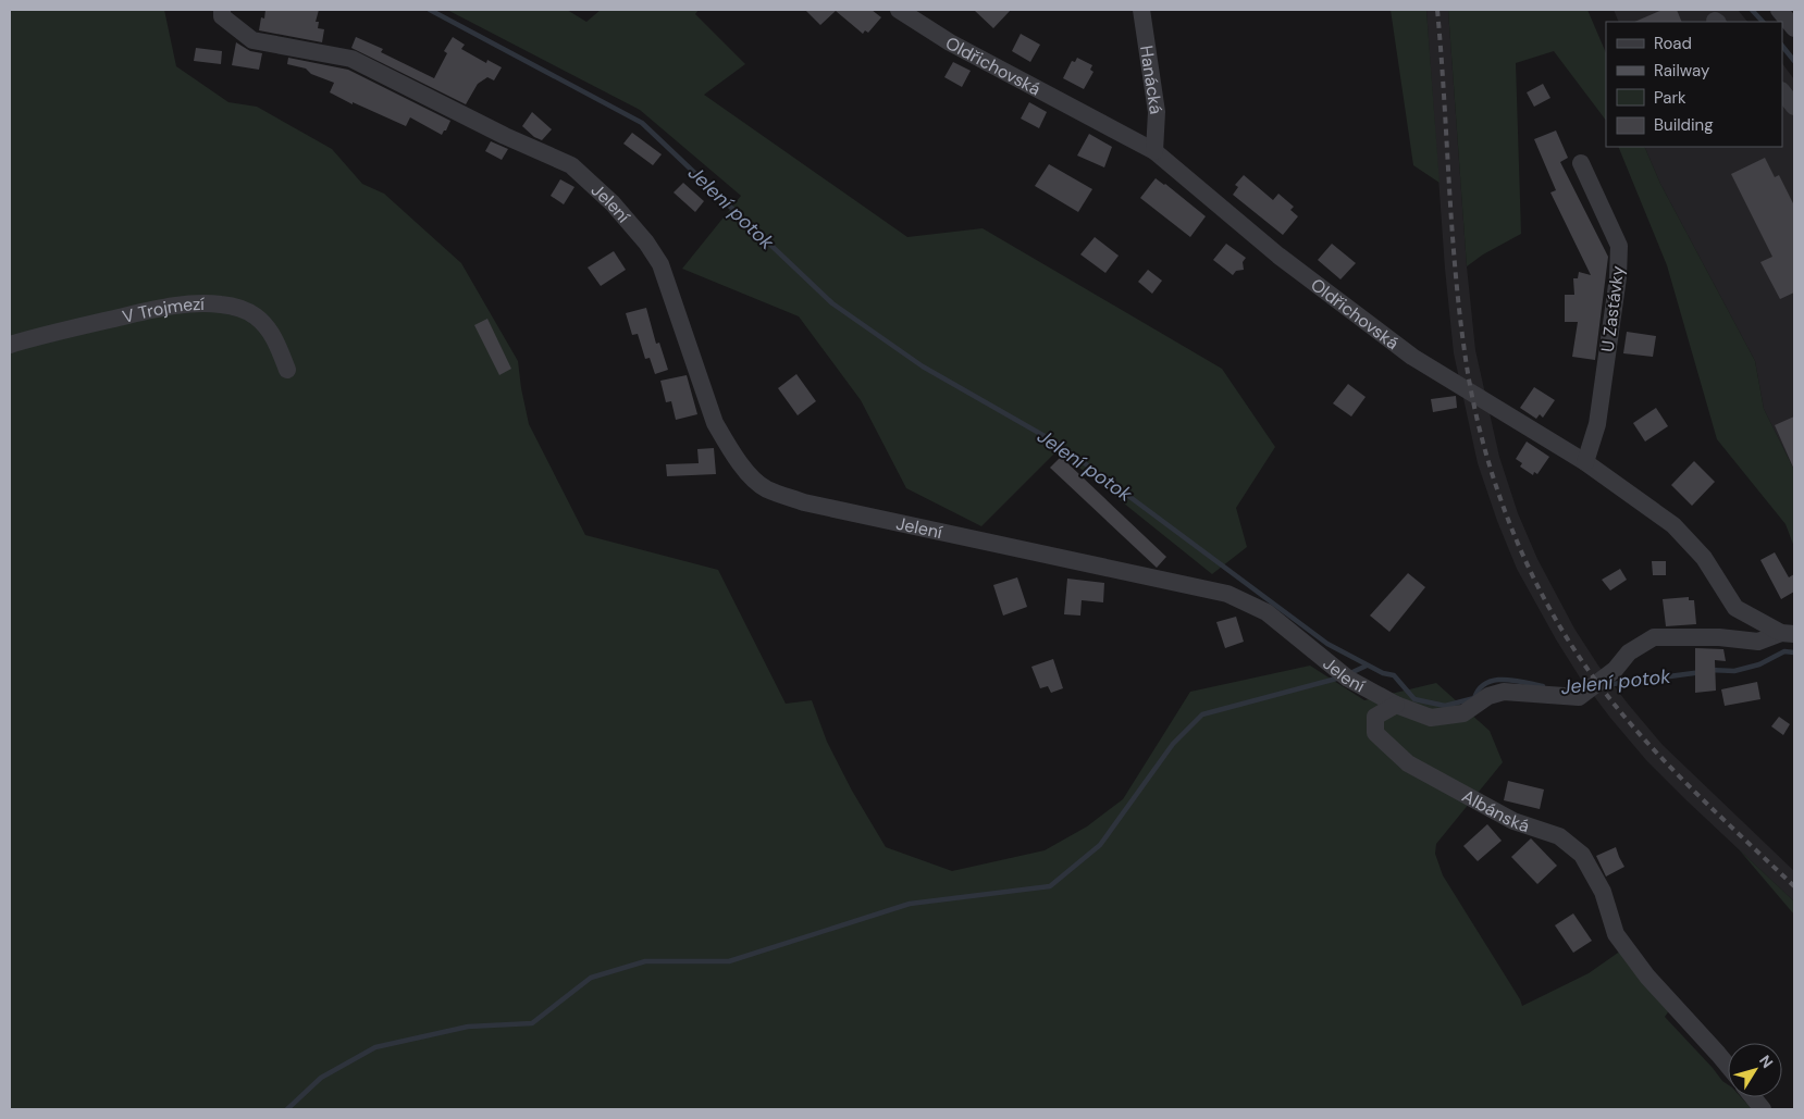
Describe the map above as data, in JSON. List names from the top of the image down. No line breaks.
{"streets":{"street":["Oldřichovská","Hanácká","Jelení","U Zastávky","V Trojmezí","Albánská"]},"crossings":[["Oldřichovská","Hanácká"],["Oldřichovská","Jelení"],["Oldřichovská","U Zastávky"],["Jelení","Albánská"]],"water":["Jelení potok"],"legend":["Road","Railway","Park","Building"],"north":"top right"}
